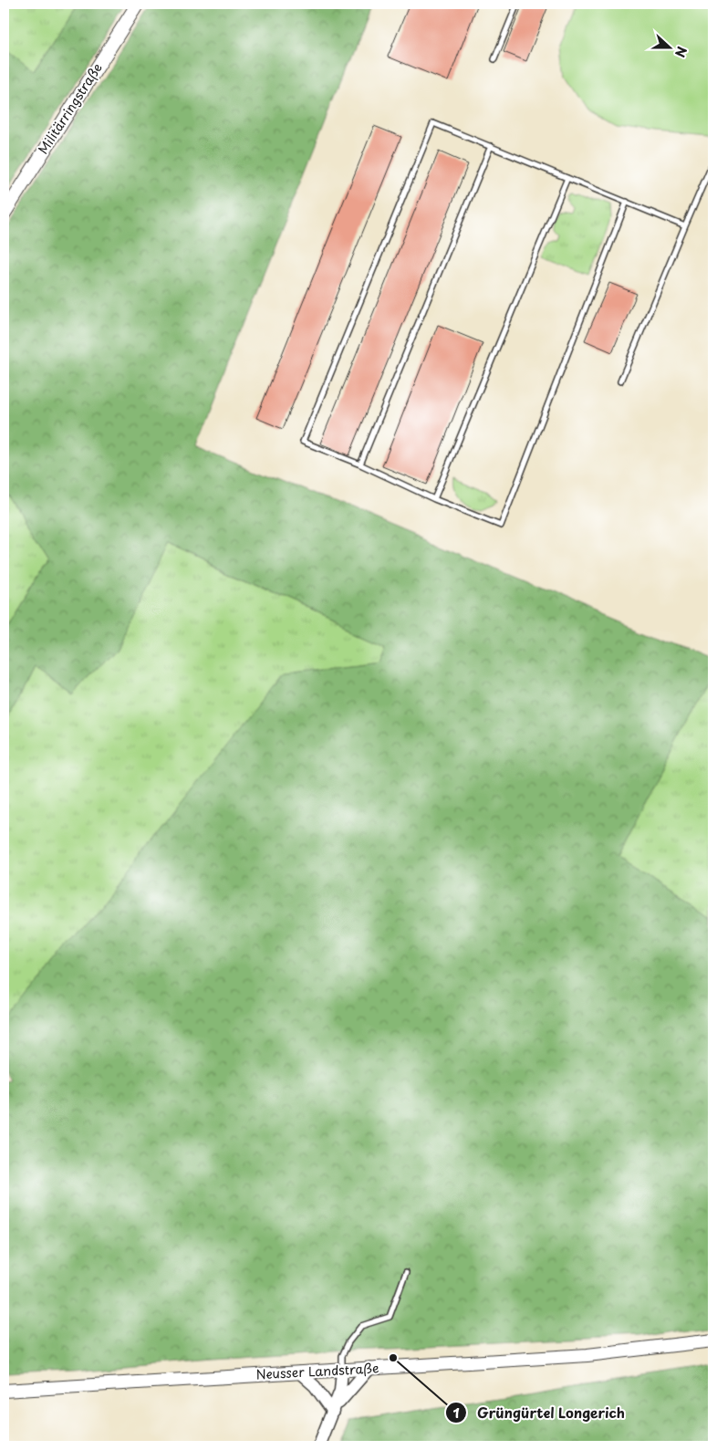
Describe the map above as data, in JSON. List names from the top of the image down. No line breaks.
{"streets":{"main road":["Militärringstraße","Neusser Landstraße"]},"places":["Grüngürtel Longerich"],"north":"right"}
